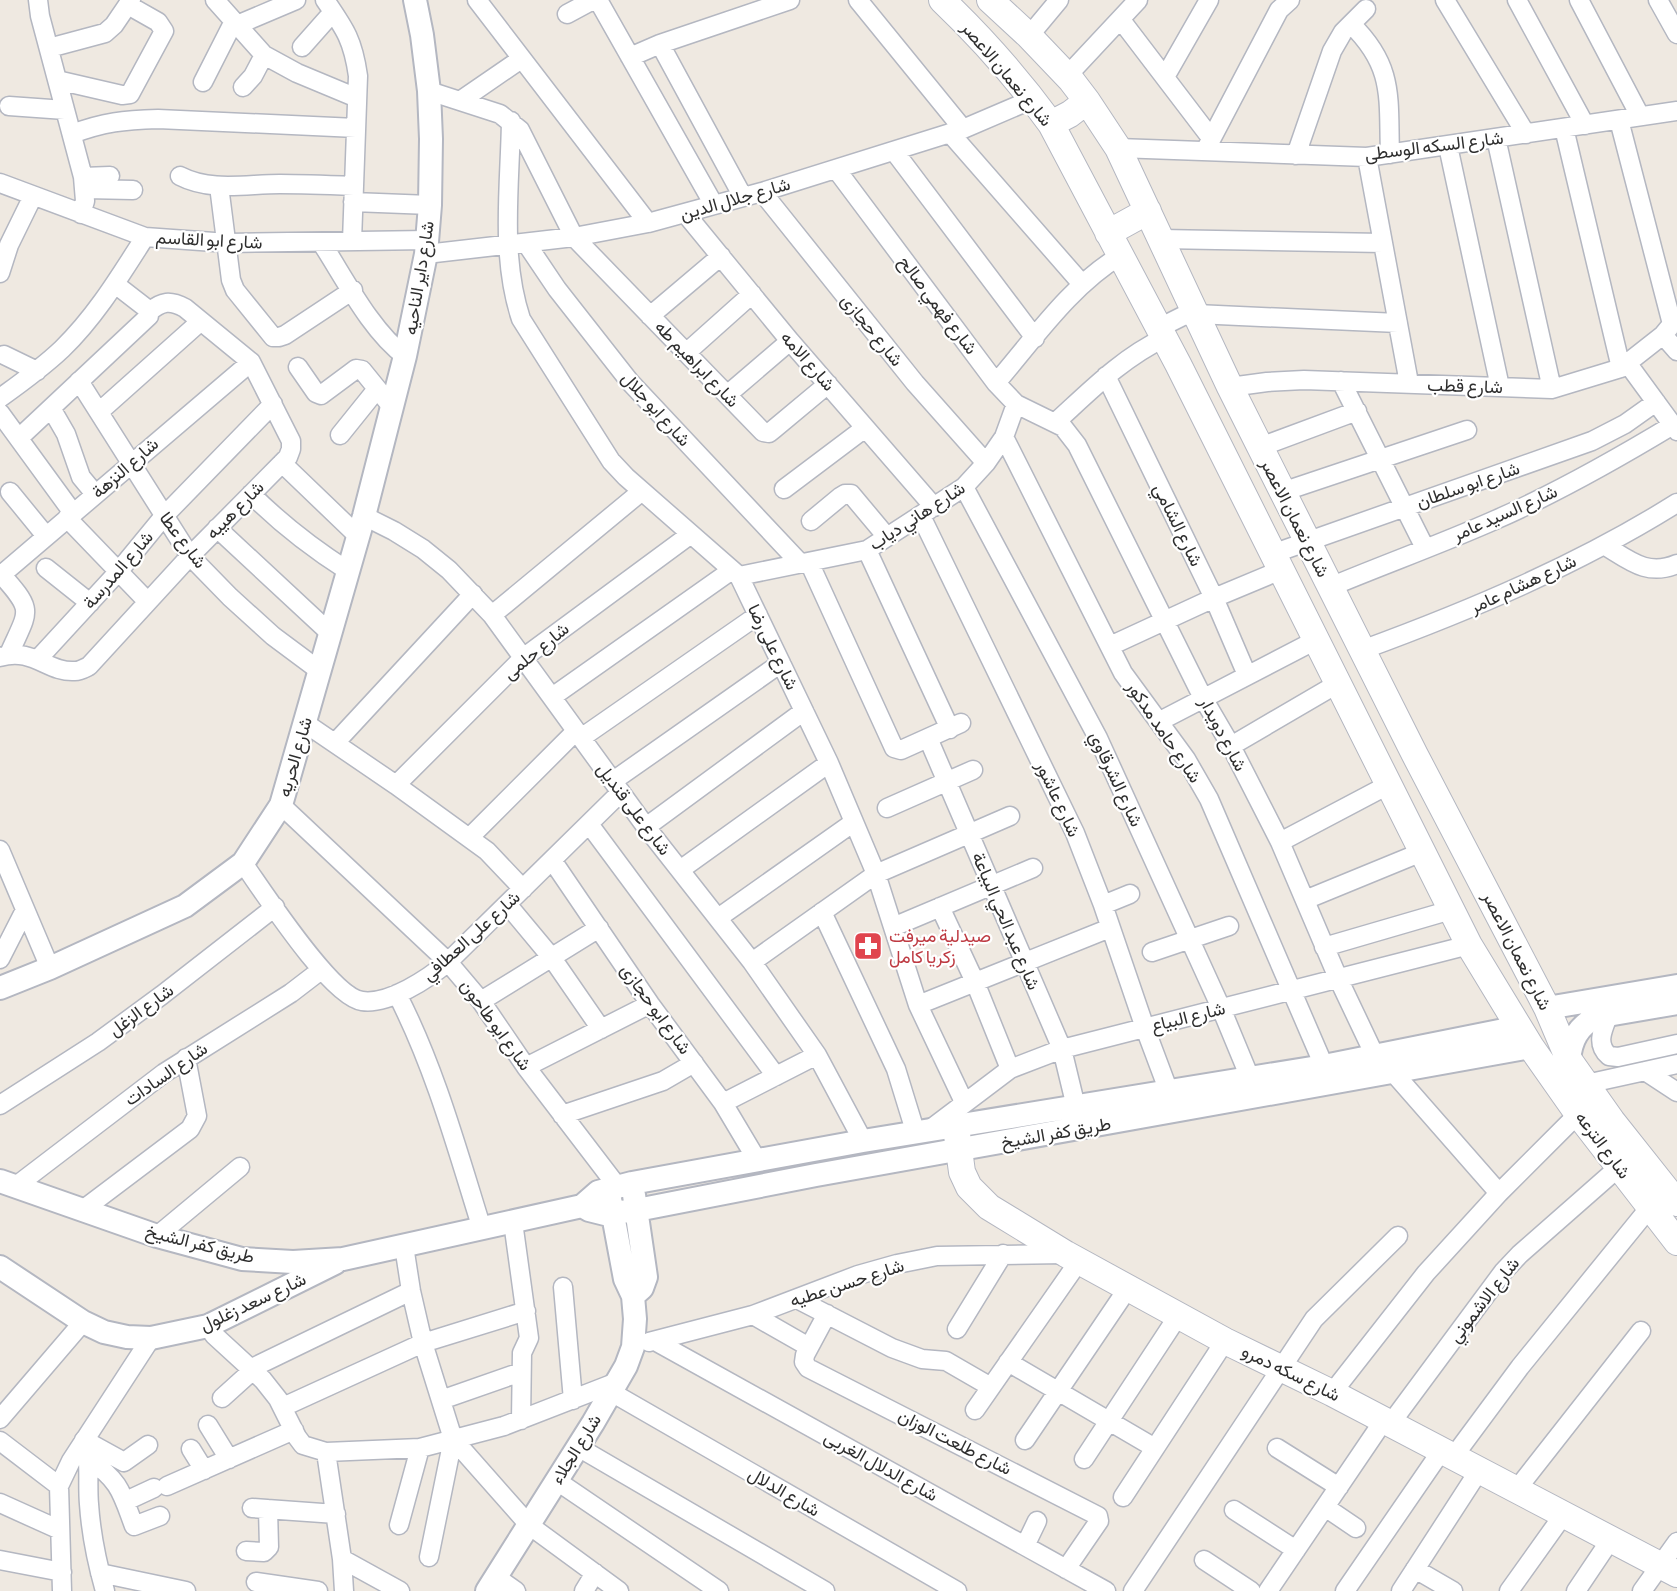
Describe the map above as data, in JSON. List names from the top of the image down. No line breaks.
{"streets":{"main road":["شارع نعمان الاعصر","شارع الترعه","شارع سكه دمرو"],"street":["شارع السكه الوسطى","شارع جلال الدين","شارع ابو القاسم","شارع داير الناحيه","شارع فهمي صالح","شارع حجازى","شارع الامه","شارع ابراهيم طه","شارع قطب","شارع ابو جلال","شارع النزهة","شارع ابو سلطان","شارع هيبه","شارع السيد عامر","شارع هاني دياب","شارع الشامي","شارع عطا","شارع المدرسة","شارع هشام عامر","شارع على رضا","شارع حلمى","شارع حامد مدكور","شارع دويدار","شارع الحريه","شارع الشرقاوي","شارع عاشور","شارع على قنديل","شارع عبد الحي البياعة","شارع على العطافي","شارع ابو حجازى","شارع الزغل","شارع البياع","شارع ابو طاحون","شارع السادات","طريق كفر الشيخ","شارع حسن عطيه","شارع الاشموني","شارع سعد زغلول","شارع طلعت الوزان","شارع الجلاء","شارع الدلال الغربى","شارع الدلال"]},"crossings":[["شارع نعمان الاعصر","شارع السكه الوسطى"],["شارع نعمان الاعصر","شارع جلال الدين"],["شارع نعمان الاعصر","شارع قطب"],["شارع نعمان الاعصر","شارع ابو سلطان"],["شارع نعمان الاعصر","شارع السيد عامر"],["شارع نعمان الاعصر","شارع هشام عامر"],["شارع نعمان الاعصر","شارع البياع"],["شارع نعمان الاعصر","طريق كفر الشيخ"],["شارع نعمان الاعصر","شارع الترعه"],["شارع جلال الدين","شارع ابو القاسم"],["شارع جلال الدين","شارع داير الناحيه"],["شارع جلال الدين","شارع فهمي صالح"],["شارع جلال الدين","شارع حجازى"],["شارع جلال الدين","شارع الامه"],["شارع جلال الدين","شارع ابراهيم طه"],["شارع جلال الدين","شارع ابو جلال"],["شارع جلال الدين","شارع على رضا"],["شارع ابو القاسم","شارع داير الناحيه"],["شارع داير الناحيه","شارع الحريه"],["شارع داير الناحيه","شارع على قنديل"],["شارع فهمي صالح","شارع هاني دياب"],["شارع فهمي صالح","شارع دويدار"],["شارع حجازى","شارع هاني دياب"],["شارع الامه","شارع ابراهيم طه"],["شارع الامه","شارع هاني دياب"],["شارع الامه","شارع عاشور"],["شارع ابراهيم طه","شارع على رضا"],["شارع ابو جلال","شارع هاني دياب"],["شارع ابو جلال","شارع عبد الحي البياعة"],["شارع النزهة","شارع عطا"],["شارع ابو سلطان","شارع الشامي"],["شارع ابو سلطان","شارع حامد مدكور"],["شارع ابو سلطان","شارع دويدار"],["شارع هيبه","شارع عطا"],["شارع هيبه","شارع المدرسة"],["شارع هيبه","شارع على قنديل"],["شارع هاني دياب","شارع على رضا"],["شارع هاني دياب","شارع حامد مدكور"],["شارع هاني دياب","شارع الشرقاوي"],["شارع هاني دياب","شارع عاشور"],["شارع عطا","شارع المدرسة"],["شارع عطا","شارع الحريه"],["شارع على رضا","شارع حلمى"],["شارع على رضا","شارع على العطافي"],["شارع على رضا","شارع البياع"],["شارع حلمى","شارع على قنديل"],["شارع حامد مدكور","شارع البياع"],["شارع حامد مدكور","طريق كفر الشيخ"],["شارع دويدار","شارع البياع"],["شارع دويدار","طريق كفر الشيخ"],["شارع الحريه","شارع على قنديل"],["شارع الحريه","شارع على العطافي"],["شارع الحريه","شارع ابو طاحون"],["شارع الشرقاوي","شارع البياع"],["شارع الشرقاوي","طريق كفر الشيخ"],["شارع عاشور","شارع البياع"],["شارع عاشور","طريق كفر الشيخ"],["شارع على قنديل","شارع على العطافي"],["شارع على قنديل","طريق كفر الشيخ"],["شارع عبد الحي البياعة","شارع البياع"],["شارع عبد الحي البياعة","طريق كفر الشيخ"],["شارع على العطافي","شارع ابو حجازى"],["شارع على العطافي","شارع الزغل"],["شارع على العطافي","شارع ابو طاحون"],["شارع على العطافي","شارع السادات"],["شارع ابو حجازى","طريق كفر الشيخ"],["شارع البياع","طريق كفر الشيخ"],["شارع ابو طاحون","طريق كفر الشيخ"],["شارع ابو طاحون","شارع الجلاء"],["شارع السادات","طريق كفر الشيخ"],["طريق كفر الشيخ","شارع الترعه"],["طريق كفر الشيخ","شارع سعد زغلول"],["طريق كفر الشيخ","شارع سكه دمرو"],["طريق كفر الشيخ","شارع الجلاء"],["شارع الترعه","شارع الاشموني"],["شارع حسن عطيه","شارع سكه دمرو"],["شارع حسن عطيه","شارع الجلاء"],["شارع حسن عطيه","شارع الدلال الغربى"],["شارع الاشموني","شارع سكه دمرو"],["شارع طلعت الوزان","شارع الدلال الغربى"],["شارع الجلاء","شارع الدلال"]],"places":{"pharmacy":["صيدلية ميرفت زكريا كامل"]}}
